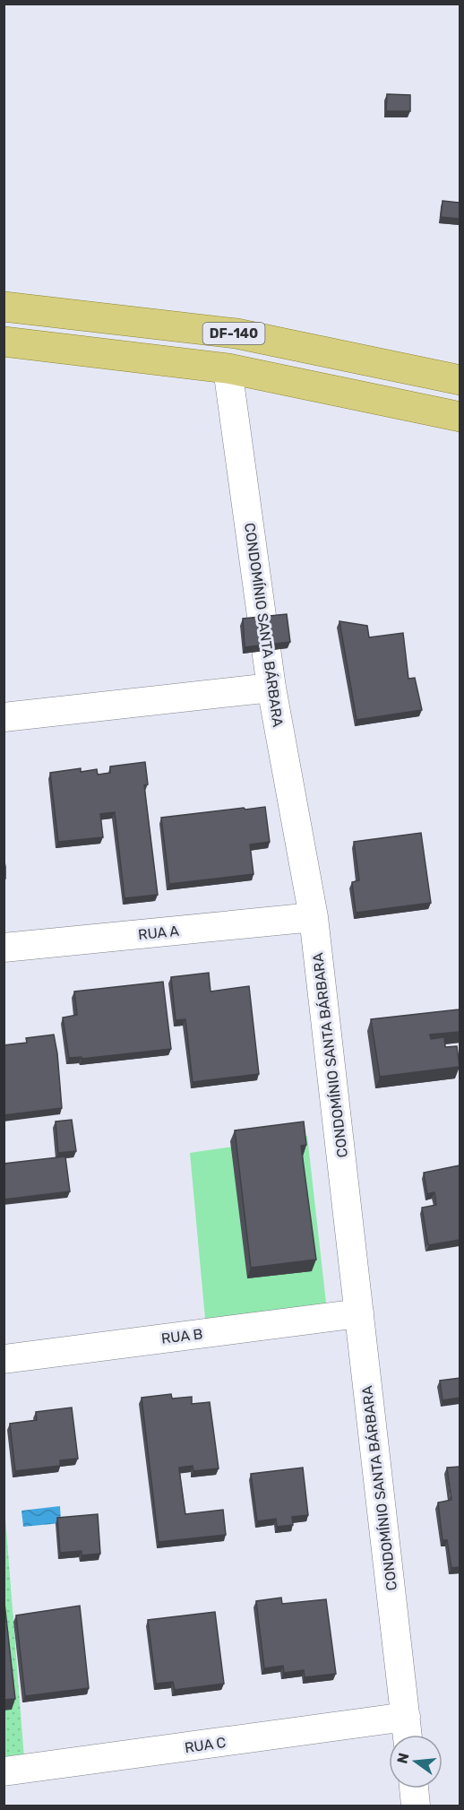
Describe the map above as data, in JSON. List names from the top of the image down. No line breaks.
{"streets":{"main road":["DF-140"],"street":["CONDOMÍNIO SANTA BÁRBARA","RUA A","RUA B","RUA C"]},"crossings":[["DF-140","CONDOMÍNIO SANTA BÁRBARA"],["CONDOMÍNIO SANTA BÁRBARA","RUA A"],["CONDOMÍNIO SANTA BÁRBARA","RUA B"],["CONDOMÍNIO SANTA BÁRBARA","RUA C"]],"north":"left"}
